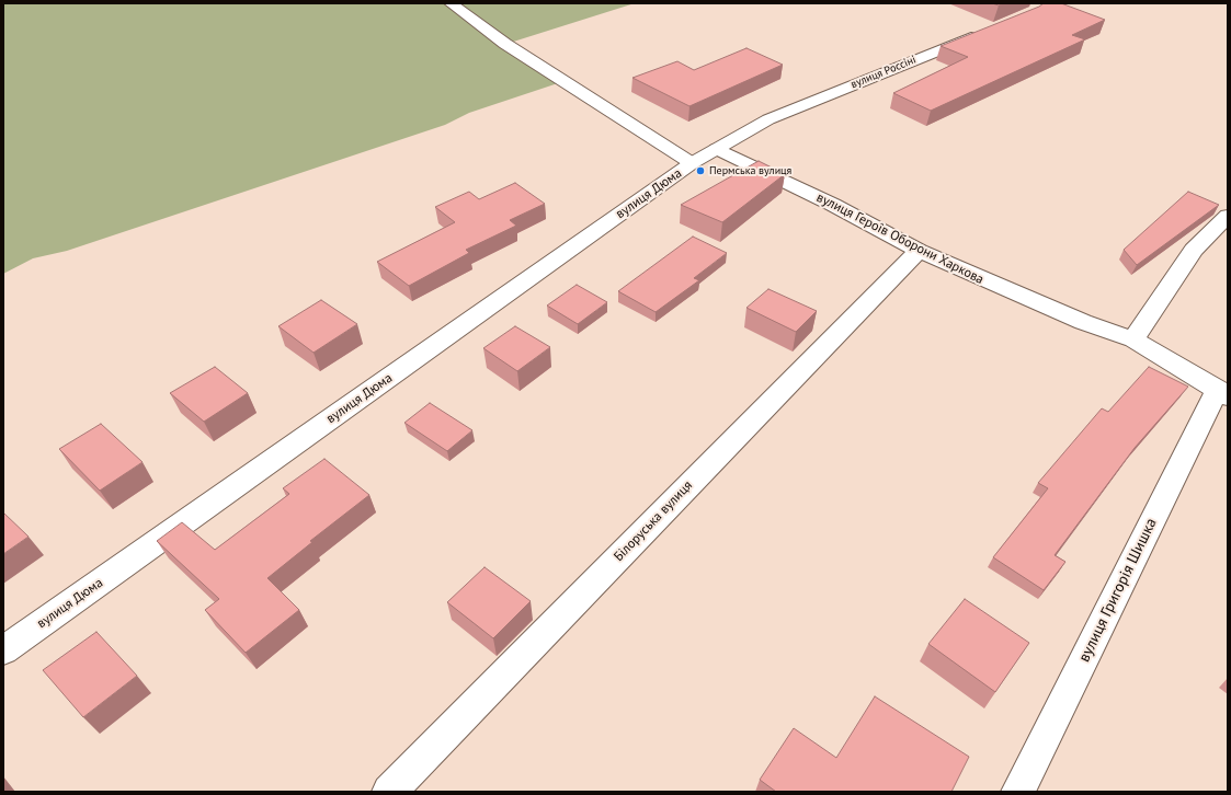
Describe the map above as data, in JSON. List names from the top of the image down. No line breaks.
{"streets":{"street":["вулиця Россіні","вулиця Дюма","вулиця Героїв Оборони Харкова","Білоруська вулиця","вулиця Григорія Шишка"]},"crossings":[["вулиця Россіні","вулиця Дюма"],["вулиця Россіні","вулиця Героїв Оборони Харкова"],["вулиця Дюма","вулиця Героїв Оборони Харкова"],["вулиця Героїв Оборони Харкова","Білоруська вулиця"],["вулиця Героїв Оборони Харкова","вулиця Григорія Шишка"]],"places":["Пермська вулиця"]}
